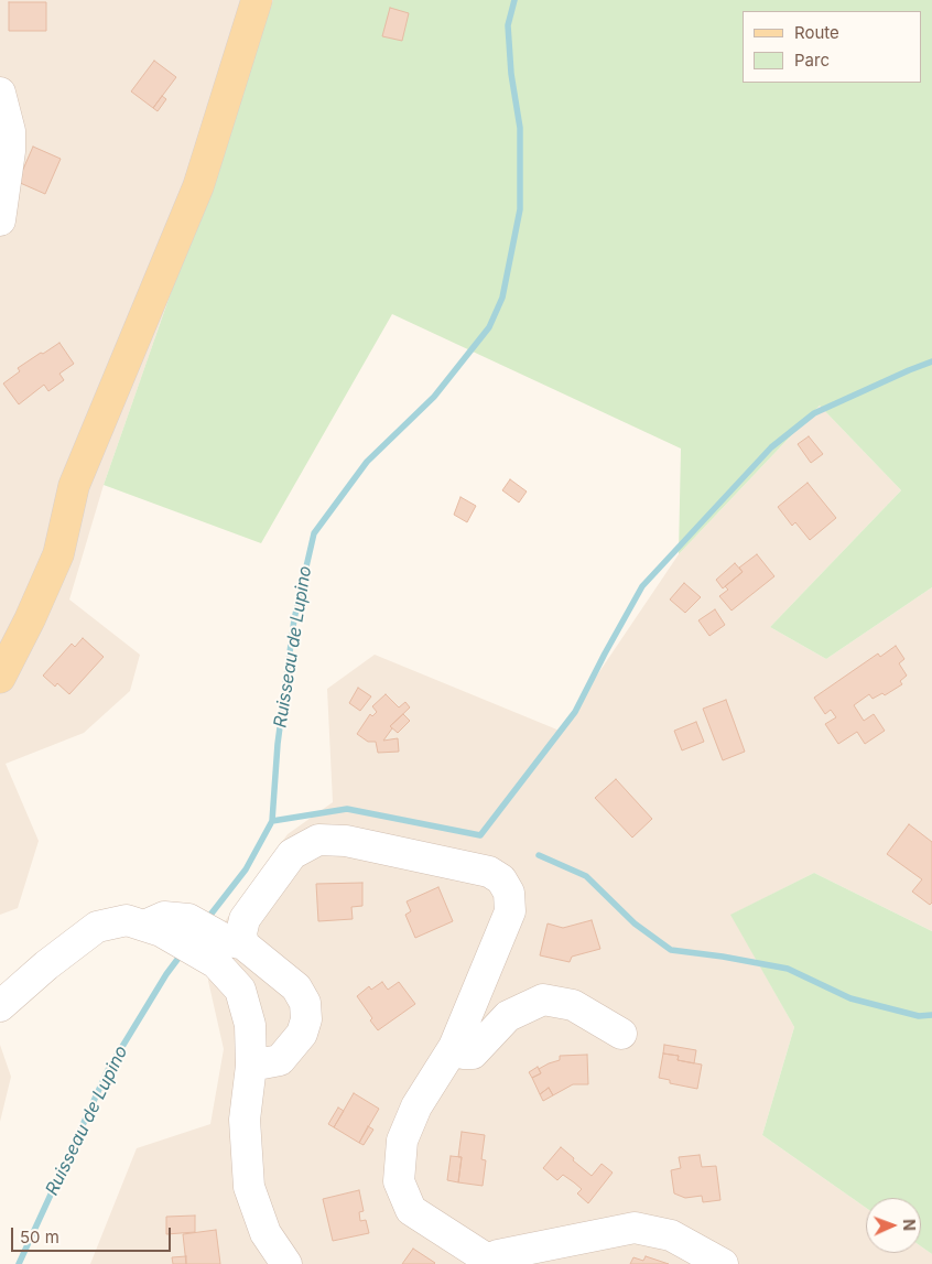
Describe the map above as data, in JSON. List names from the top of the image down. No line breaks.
{"water":["Ruisseau de Lupino"],"legend":["Route","Parc"],"scale_bar":"50 m","north":"right"}
